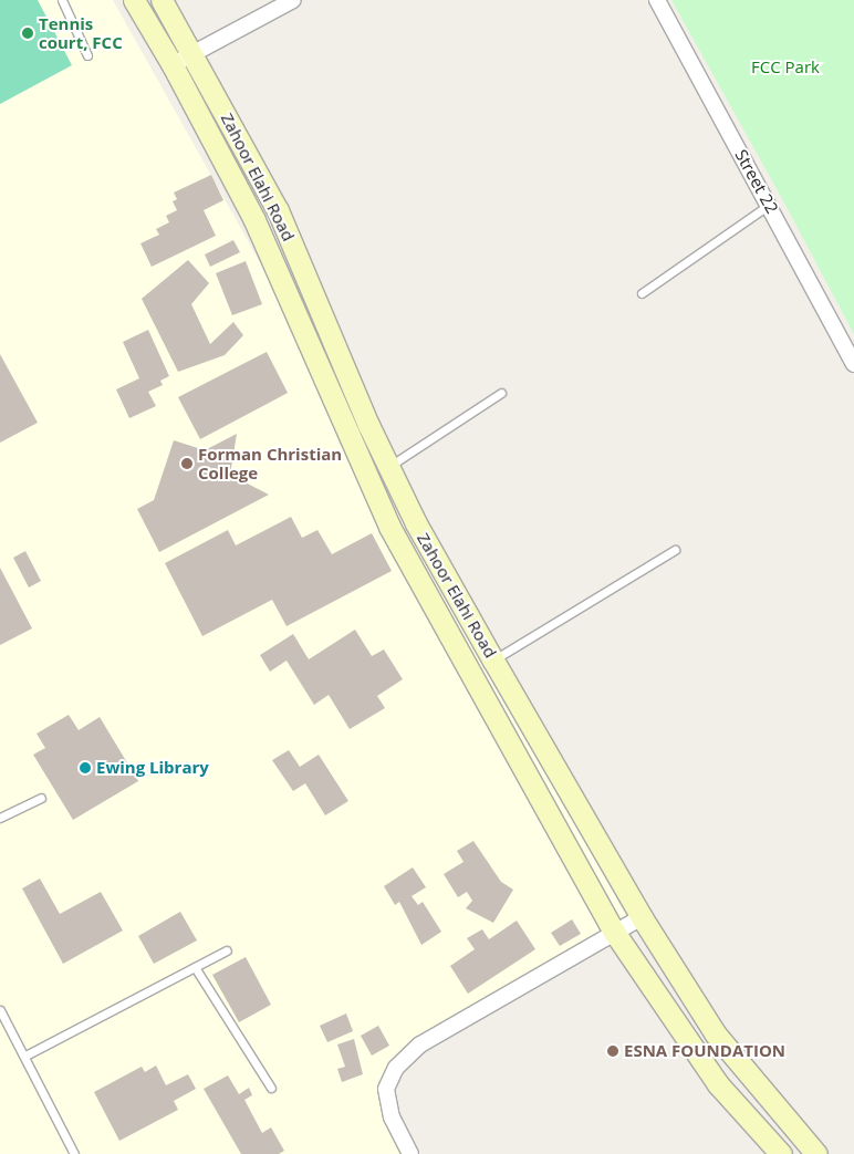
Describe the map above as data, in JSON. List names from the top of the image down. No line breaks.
{"streets":{"main road":["Zahoor Elahi Road"],"street":["Street 22"]},"parks":["FCC Park"],"places":["Tennis court, FCC","Forman Christian College","Ewing Library","ESNA FOUNDATION"]}
